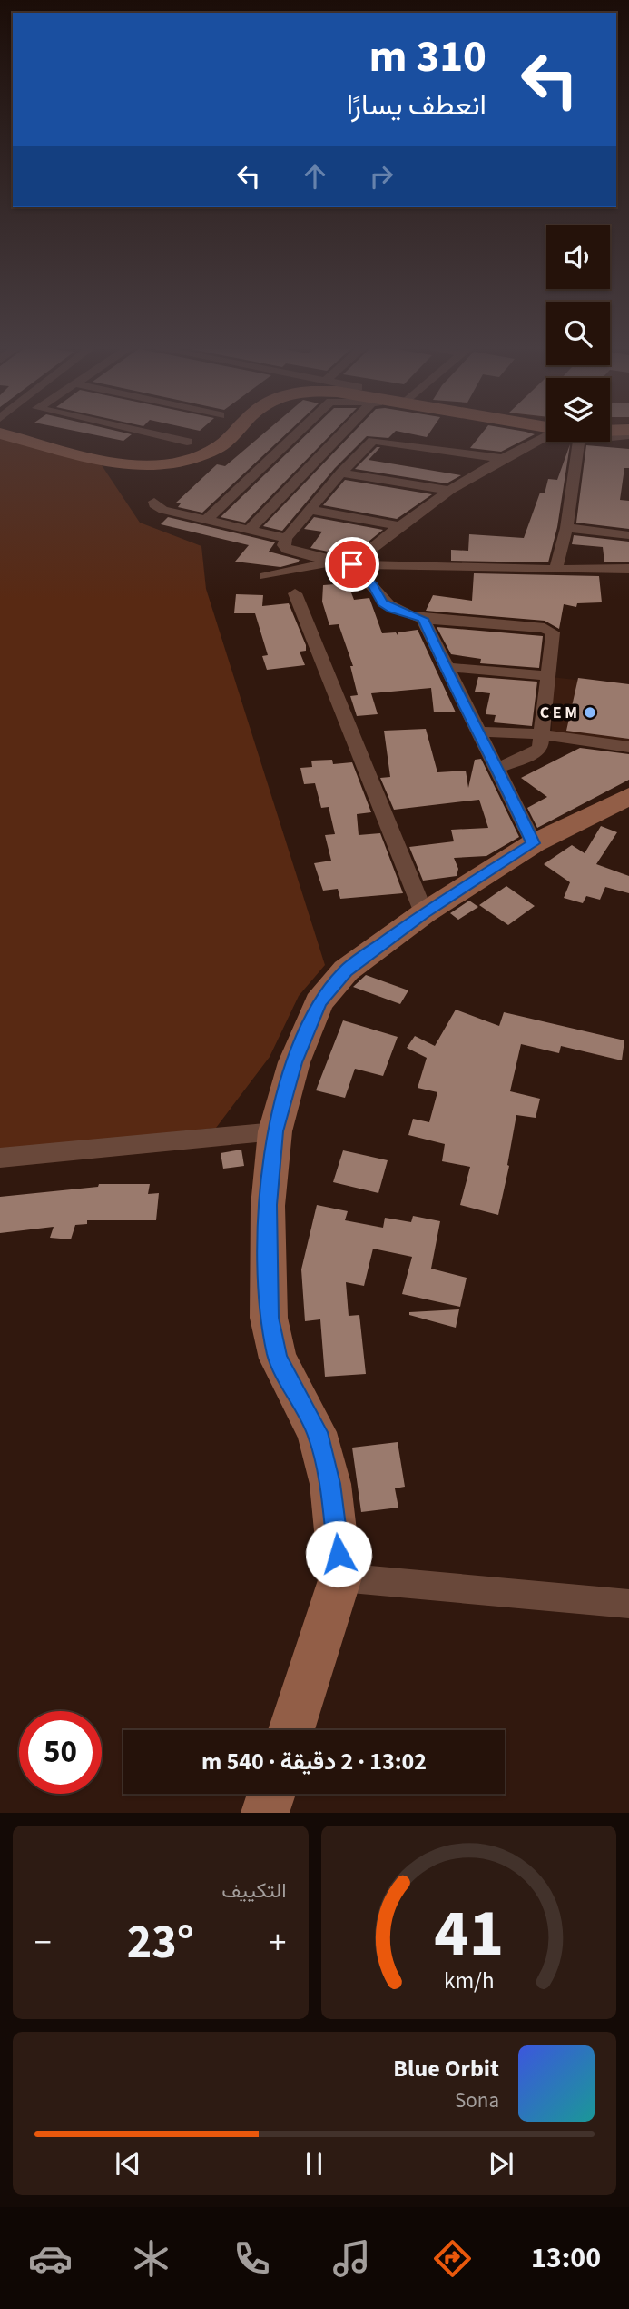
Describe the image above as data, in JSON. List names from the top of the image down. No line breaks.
{"places":["C E M"],"page":{"turn":["310 m","انعطف يسارًا"],"limit":"50","trip":"13:02 · 2 دقيقة · 540 m","tile":"التكييف","heat":["−","23°","+"],"song":["Blue Orbit","Sona"],"tabs":"13:00","gauge":["41","km/h"]}}
